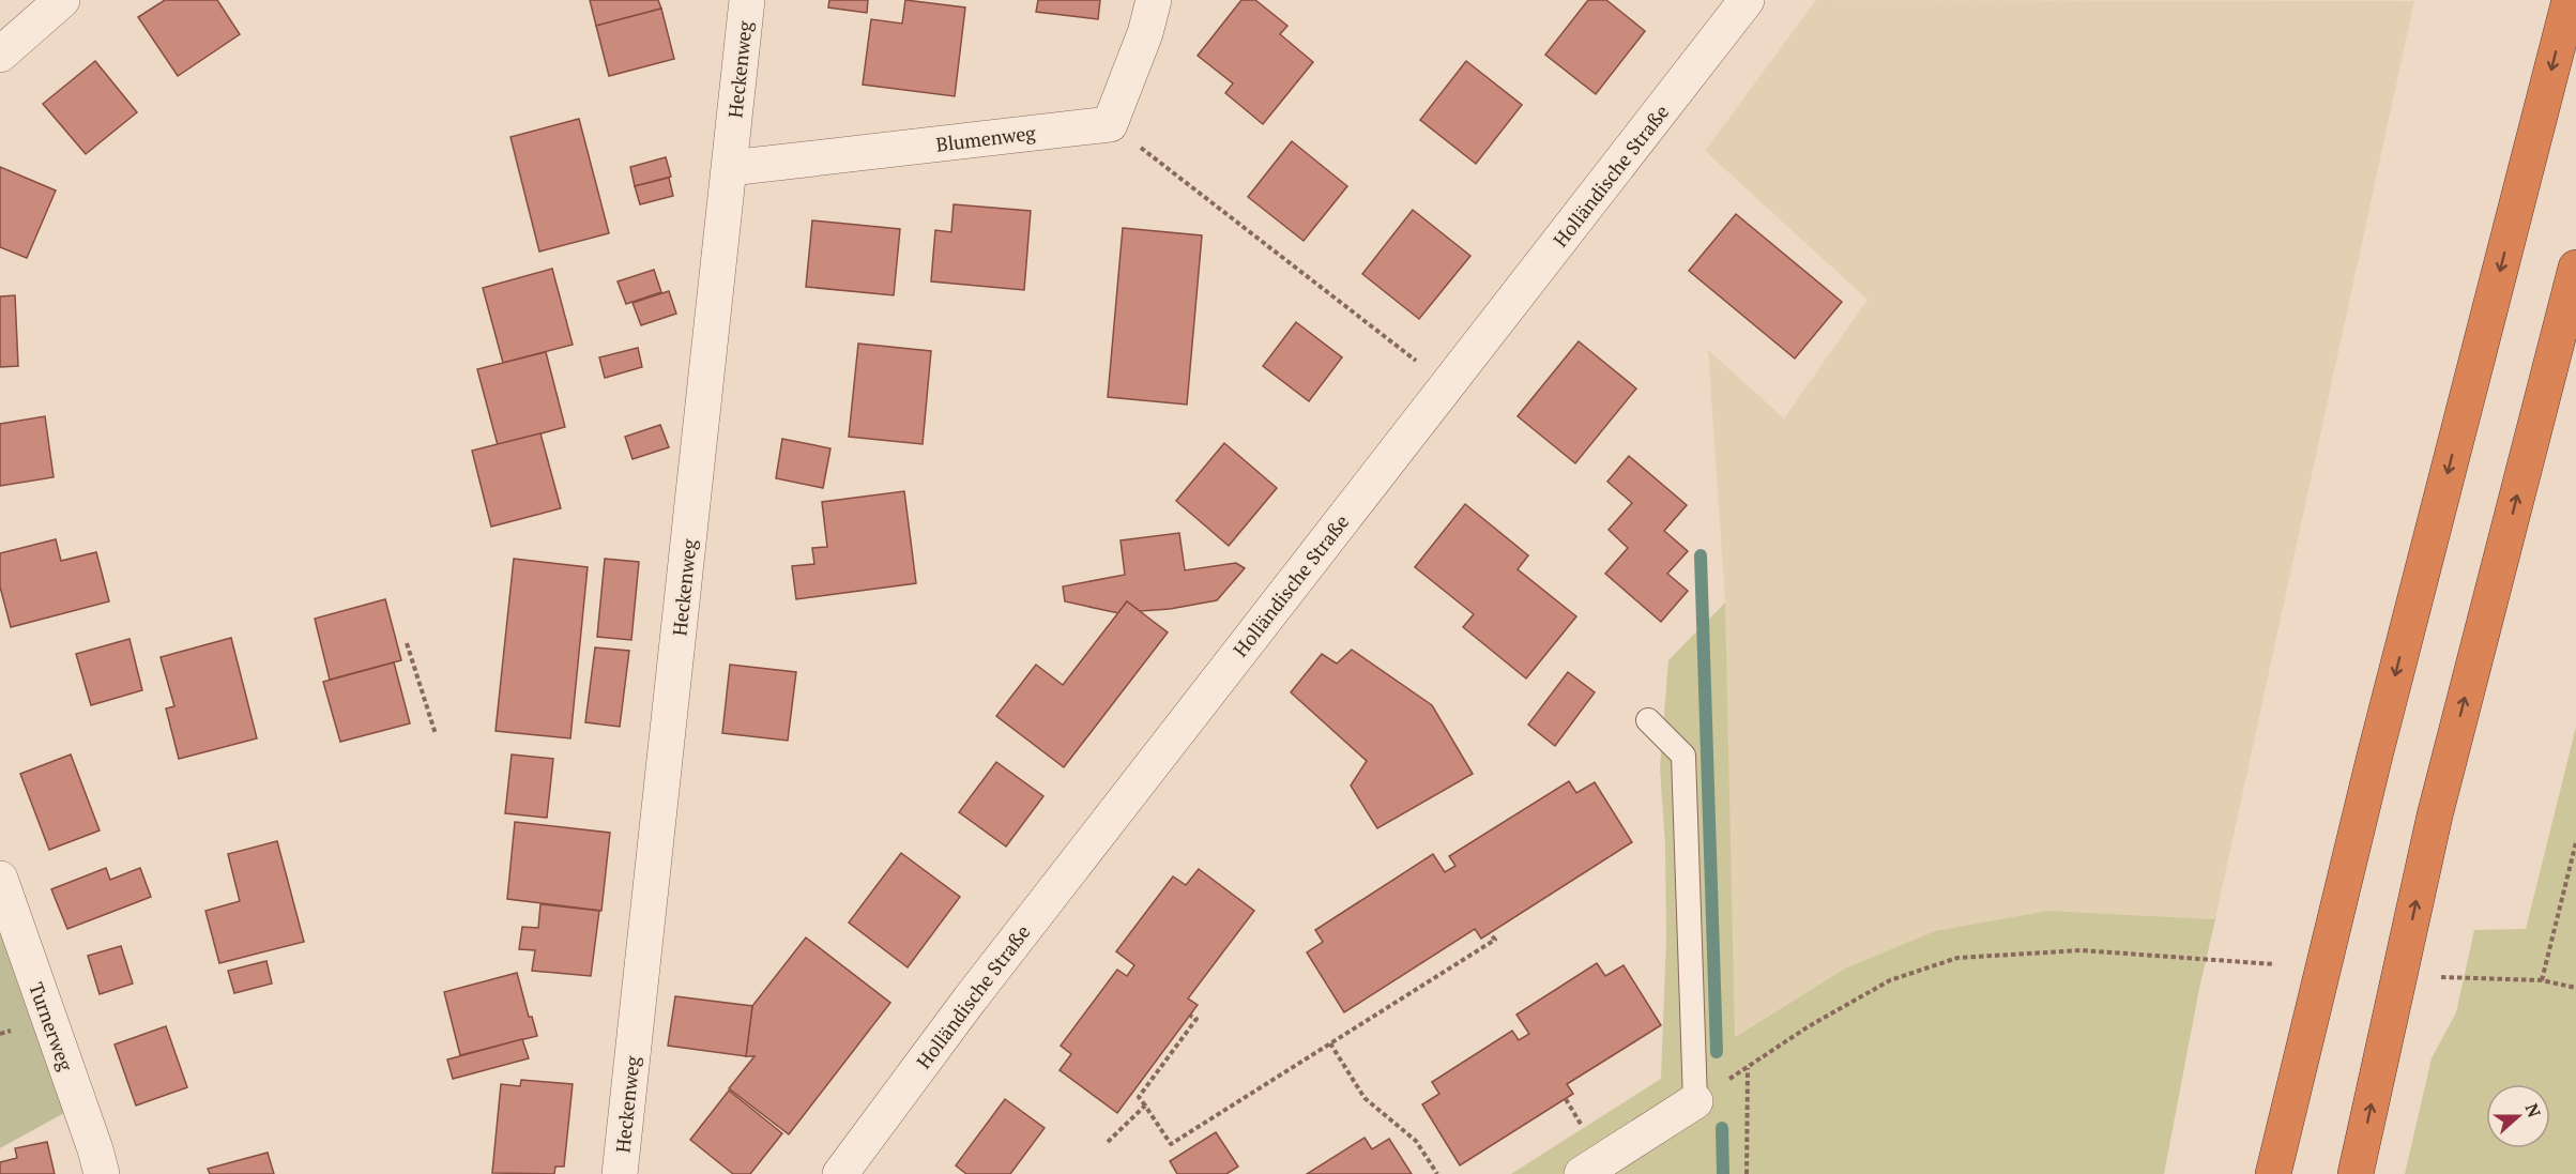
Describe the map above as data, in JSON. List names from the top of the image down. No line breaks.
{"streets":{"street":["Heckenweg","Blumenweg","Holländische Straße","Turnerweg"]},"crossings":[["Heckenweg","Blumenweg"]],"north":"right"}
